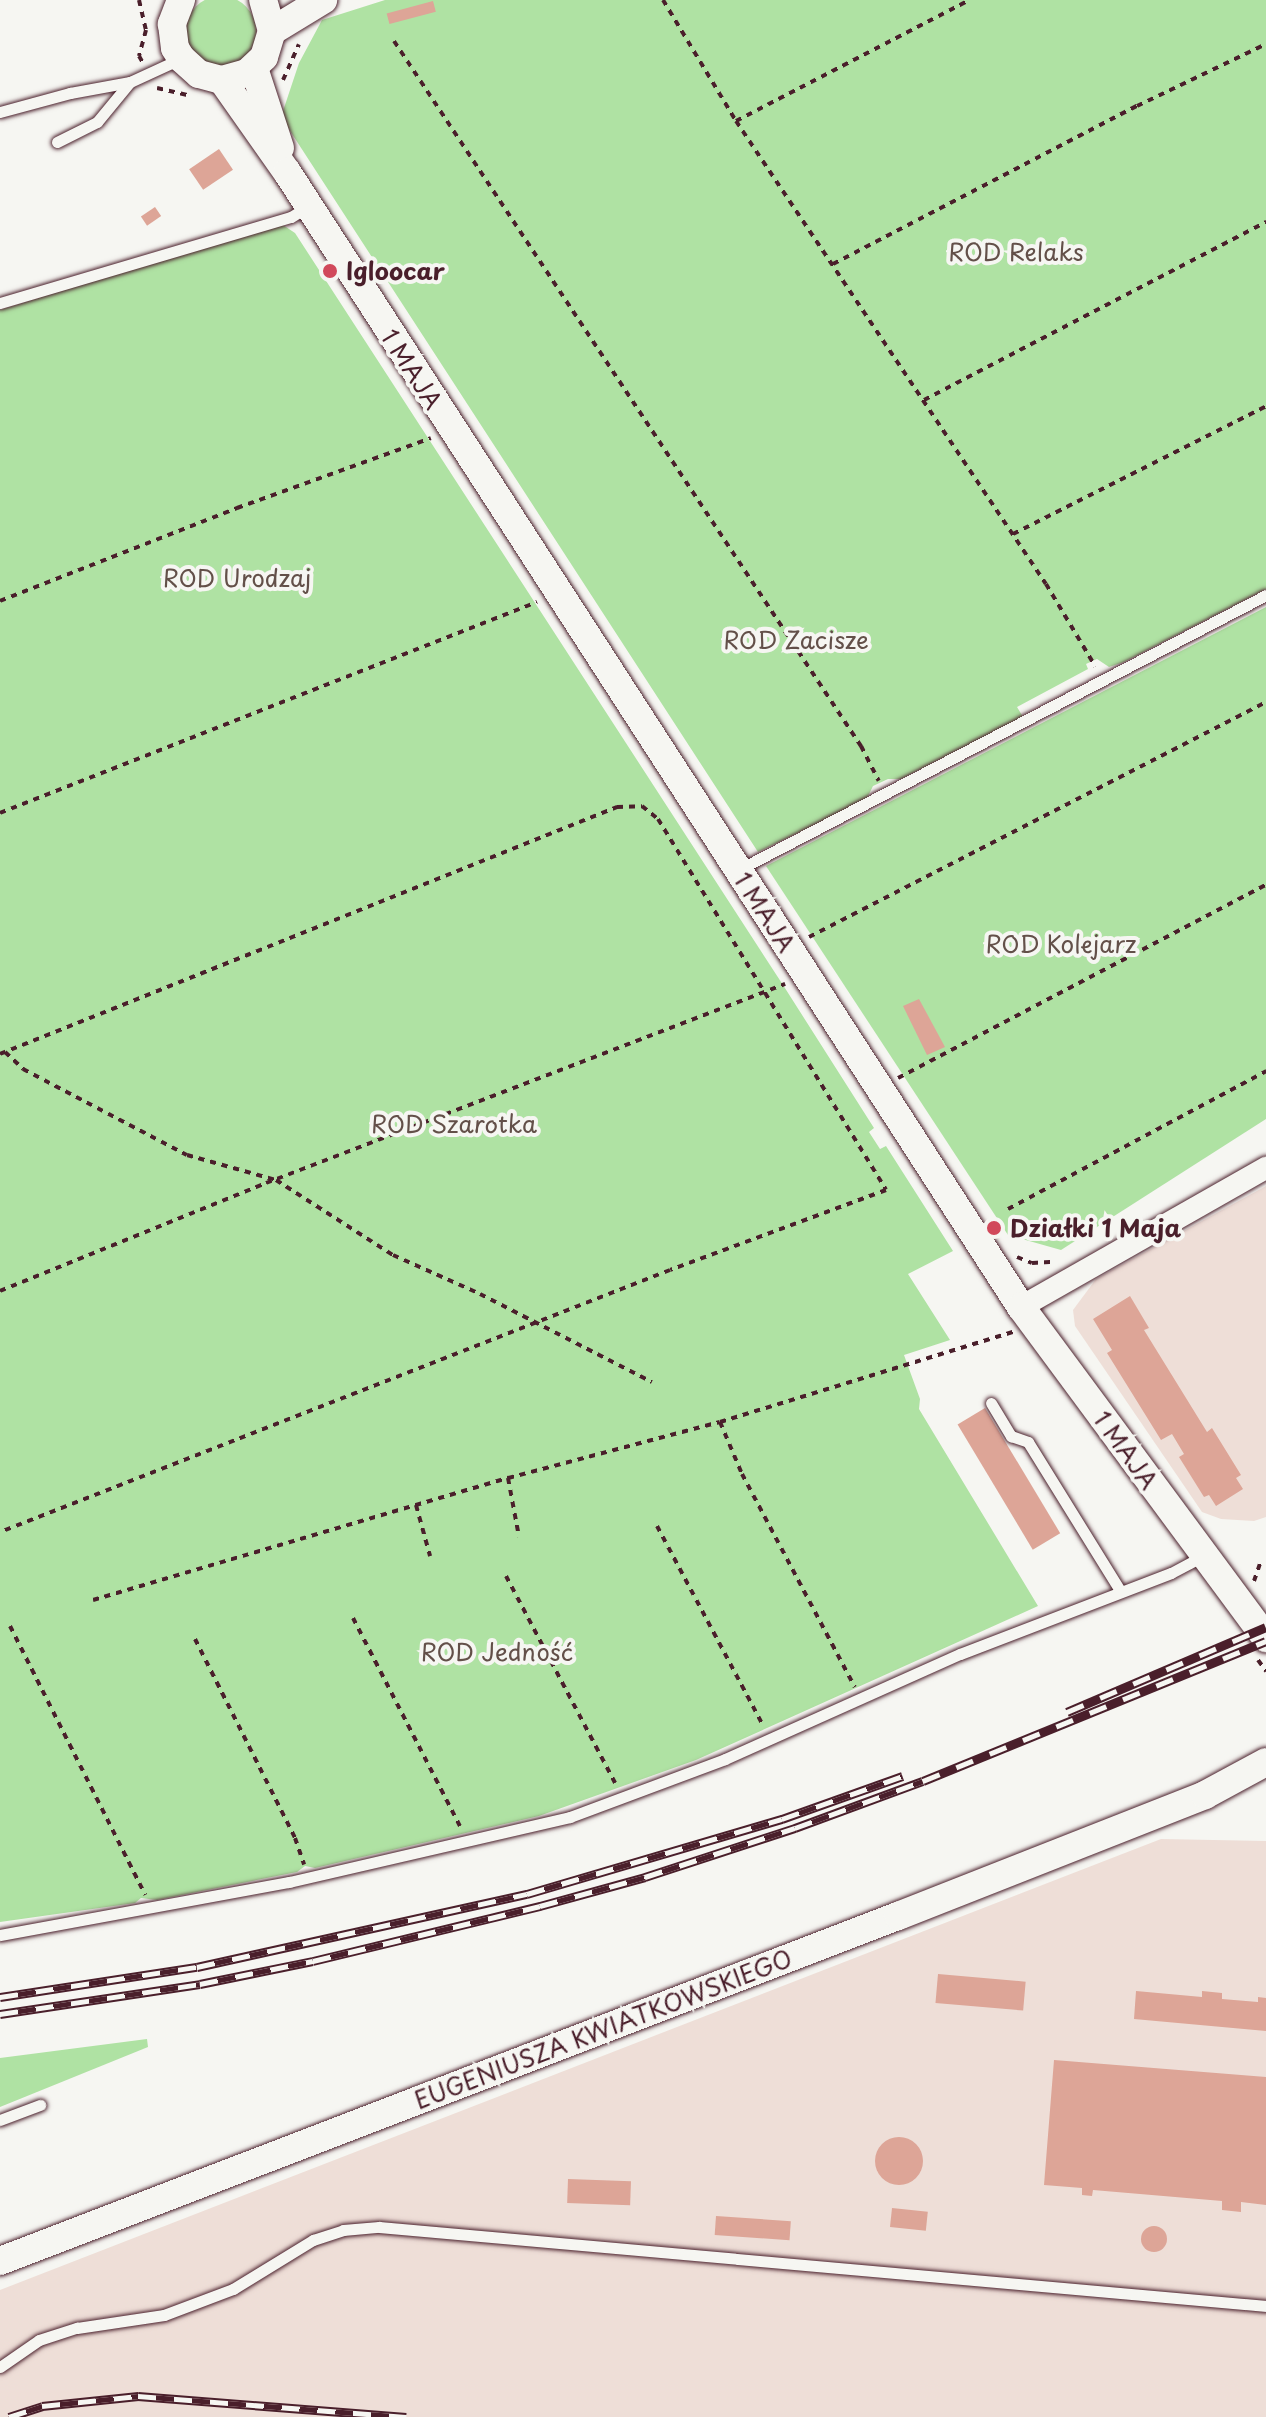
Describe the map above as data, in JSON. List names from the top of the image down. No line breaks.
{"streets":{"street":["1 MAJA","EUGENIUSZA KWIATKOWSKIEGO"]},"parks":["ROD Relaks","ROD Urodzaj","ROD Zacisze","ROD Kolejarz","ROD Szarotka","ROD Jedność"],"places":["Igloocar","Działki 1 Maja"]}
